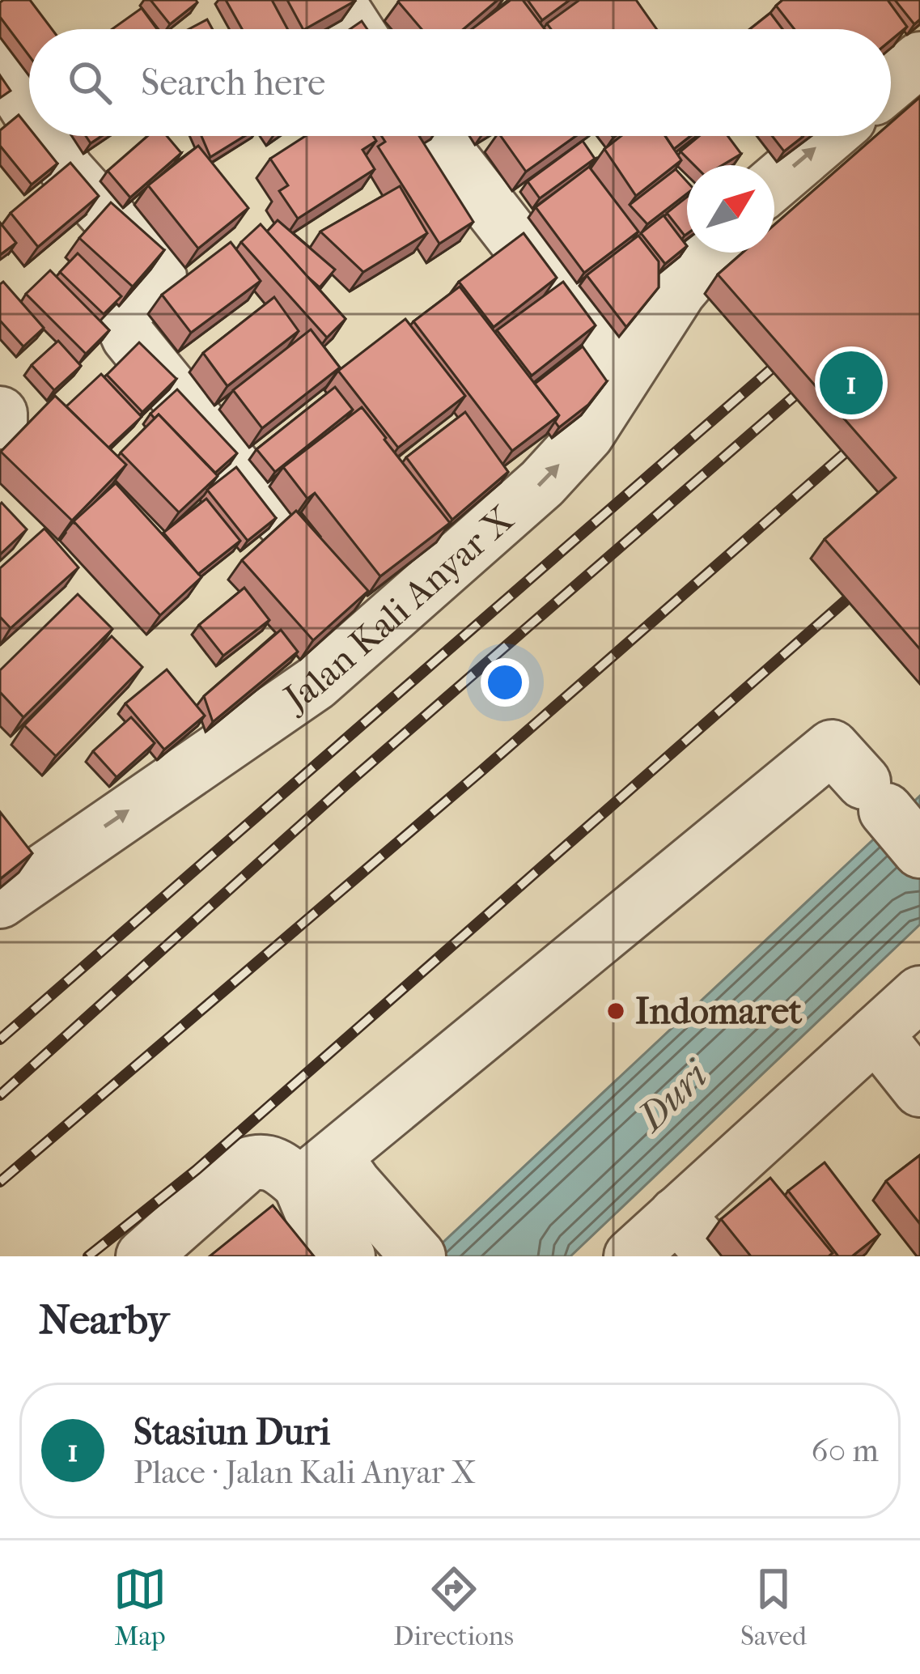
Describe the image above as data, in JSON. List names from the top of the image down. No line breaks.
{"streets":{"street":["Jalan Kali Anyar X"]},"one_way":["Jalan Kali Anyar X"],"water":["Duri"],"places":["Indomaret"],"north":"top right","page":{"search":"Search here","pins":"1","heading":"Nearby","list":[{"mark":"1","name":"Stasiun Duri","note":"Place · Jalan Kali Anyar X","value":"60 m"}],"nav":["Map","Directions","Saved"]}}
